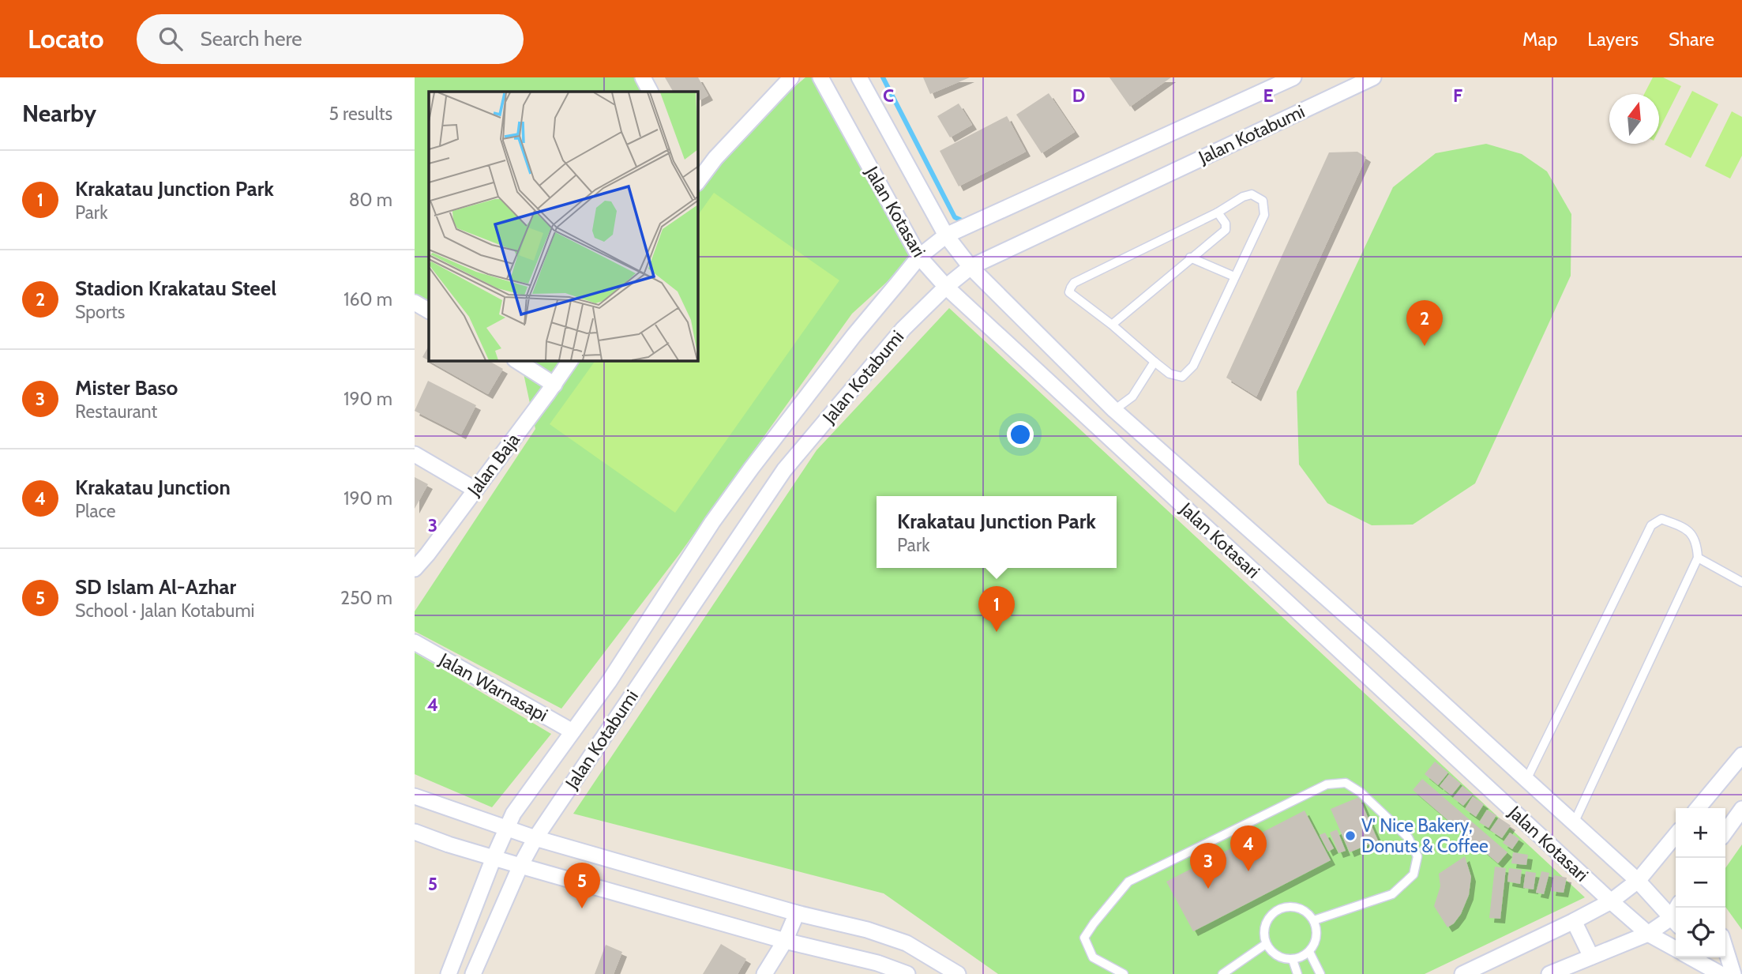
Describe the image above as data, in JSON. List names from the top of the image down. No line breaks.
{"streets":{"street":["Jalan Kotabumi","Jalan Kotasari","Jalan Baja","Jalan Warnasapi"]},"crossings":[["Jalan Kotabumi","Jalan Kotasari"],["Jalan Kotabumi","Jalan Warnasapi"]],"places":["V' Nice Bakery, Donuts & Coffee"],"north":"top","page":{"header":"Locato","search":"Search here","nav":["Map","Layers","Share"],"heading":["Nearby","5 results"],"list":[{"mark":"1","name":"Krakatau Junction Park","note":"Park","value":"80 m"},{"mark":"2","name":"Stadion Krakatau Steel","note":"Sports","value":"160 m"},{"mark":"3","name":"Mister Baso","note":"Restaurant","value":"190 m"},{"mark":"4","name":"Krakatau Junction","note":"Place","value":"190 m"},{"mark":"5","name":"SD Islam Al-Azhar","note":"School · Jalan Kotabumi","value":"250 m"}],"pins":["2","1","4","3","5"],"popup":["Krakatau Junction Park","Park"],"map_buttons":["+","−"]},"grid":{"columns":["C","D","E","F"],"rows":["3","4","5"]}}
